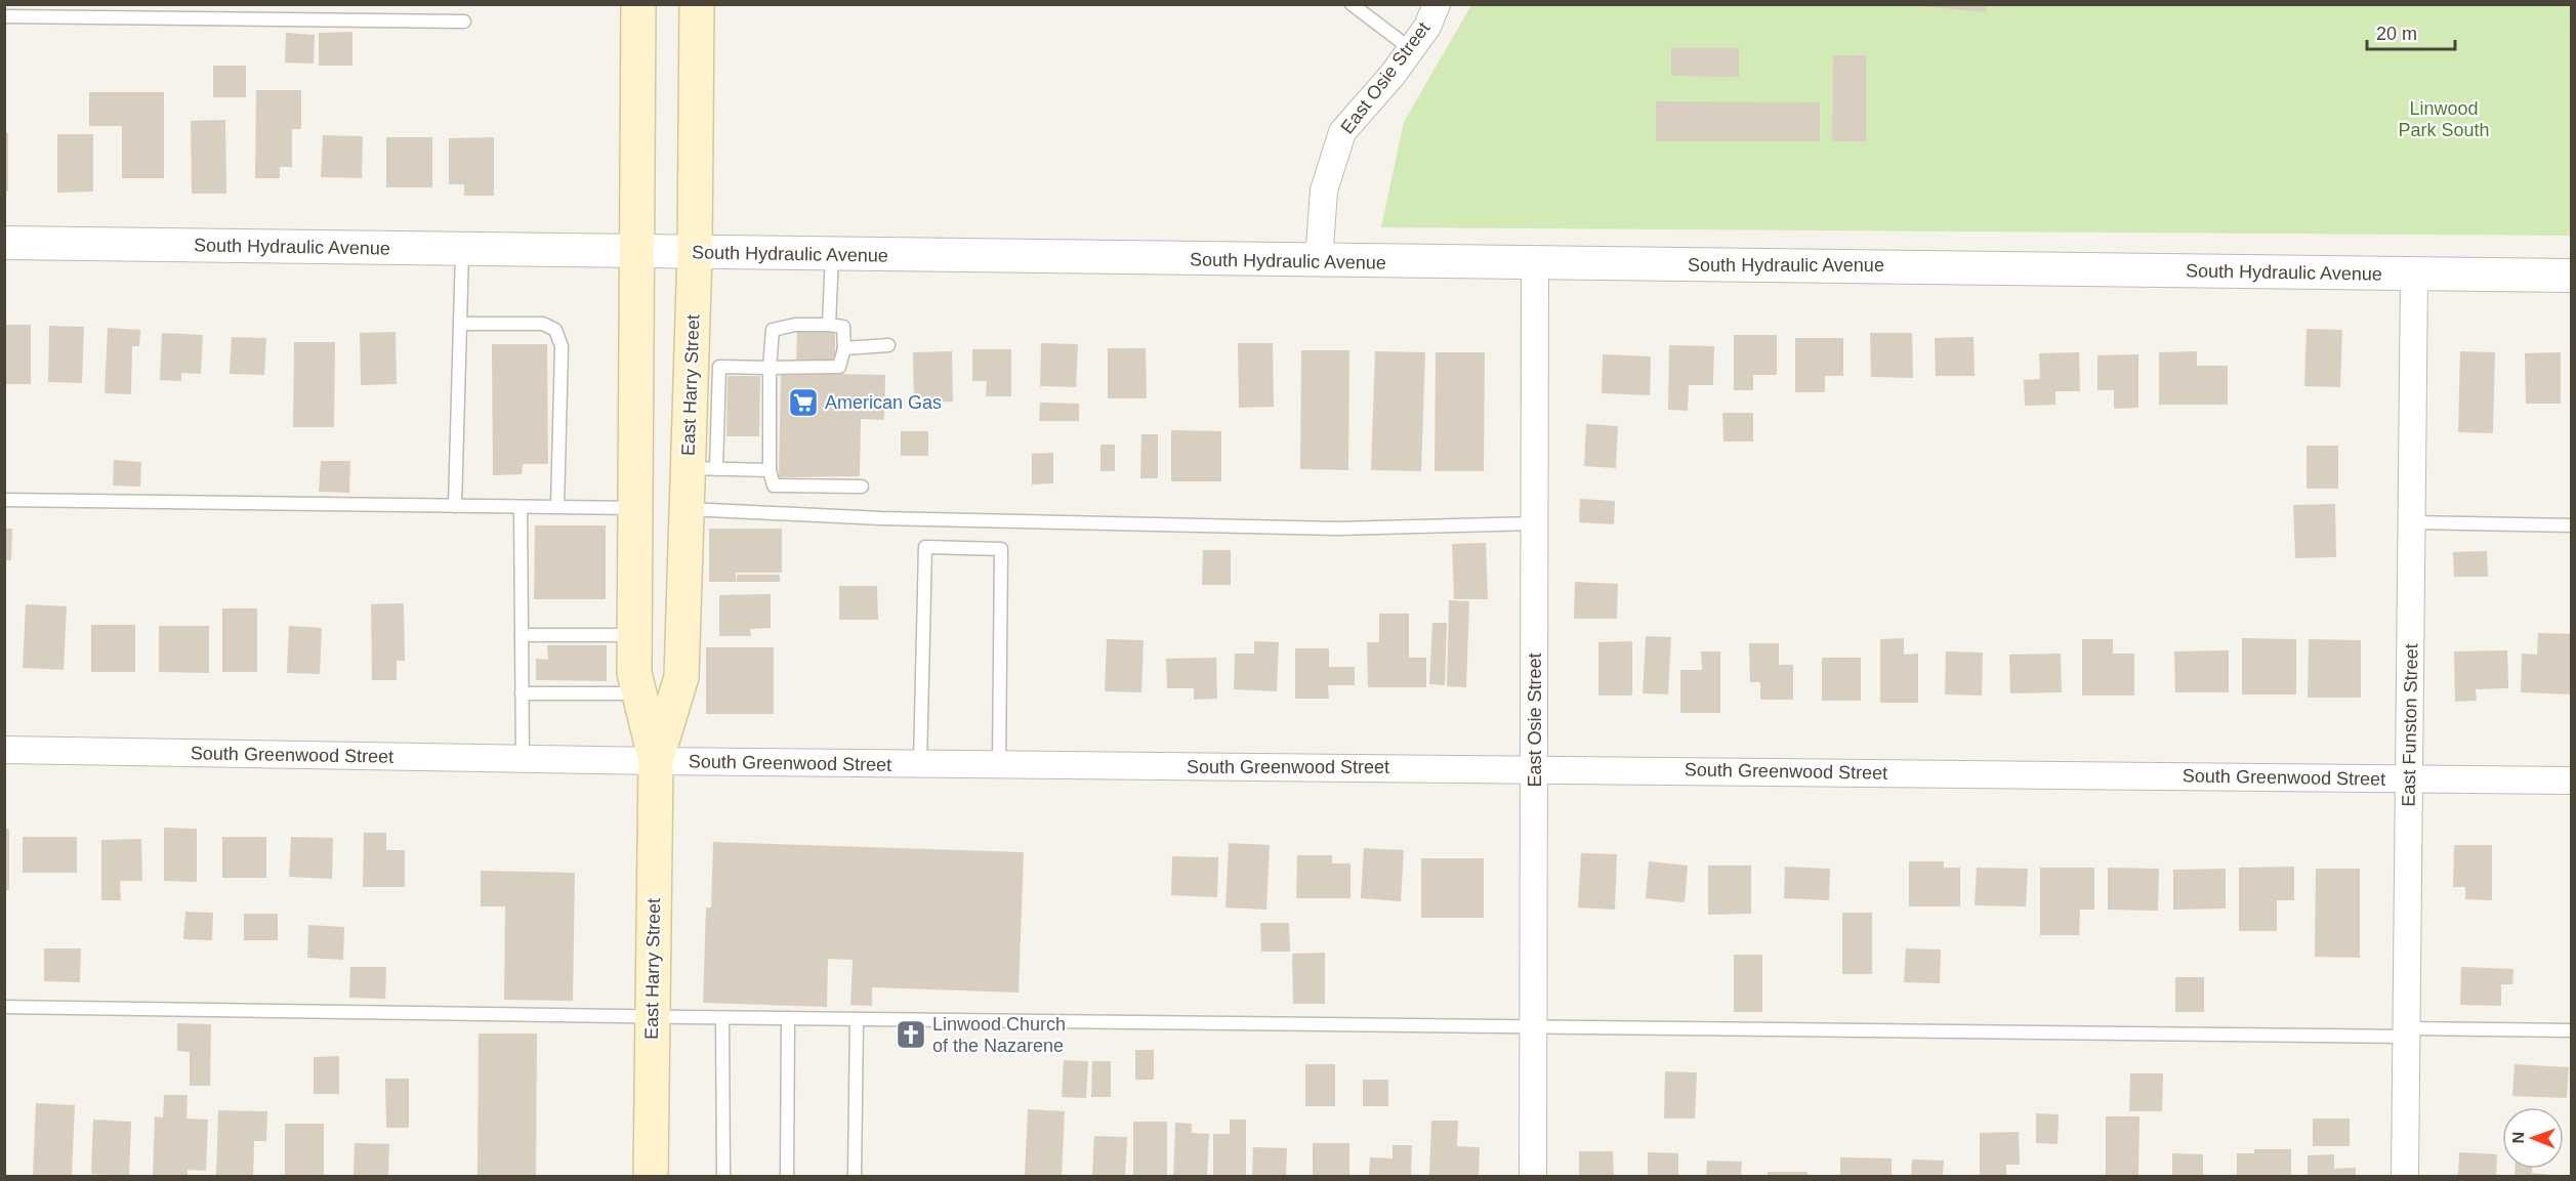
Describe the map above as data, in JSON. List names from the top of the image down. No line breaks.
{"streets":{"main road":["East Harry Street"],"street":["East Osie Street","South Hydraulic Avenue","East Funston Street","South Greenwood Street"]},"crossings":[["East Osie Street","South Hydraulic Avenue"],["East Osie Street","South Greenwood Street"],["South Hydraulic Avenue","East Harry Street"],["South Hydraulic Avenue","East Funston Street"],["East Harry Street","South Greenwood Street"],["East Funston Street","South Greenwood Street"]],"parks":["Linwood Park South"],"places":{"supermarket":["American Gas"],"church":["Linwood Church of the Nazarene"]},"scale_bar":"20 m","north":"left"}
